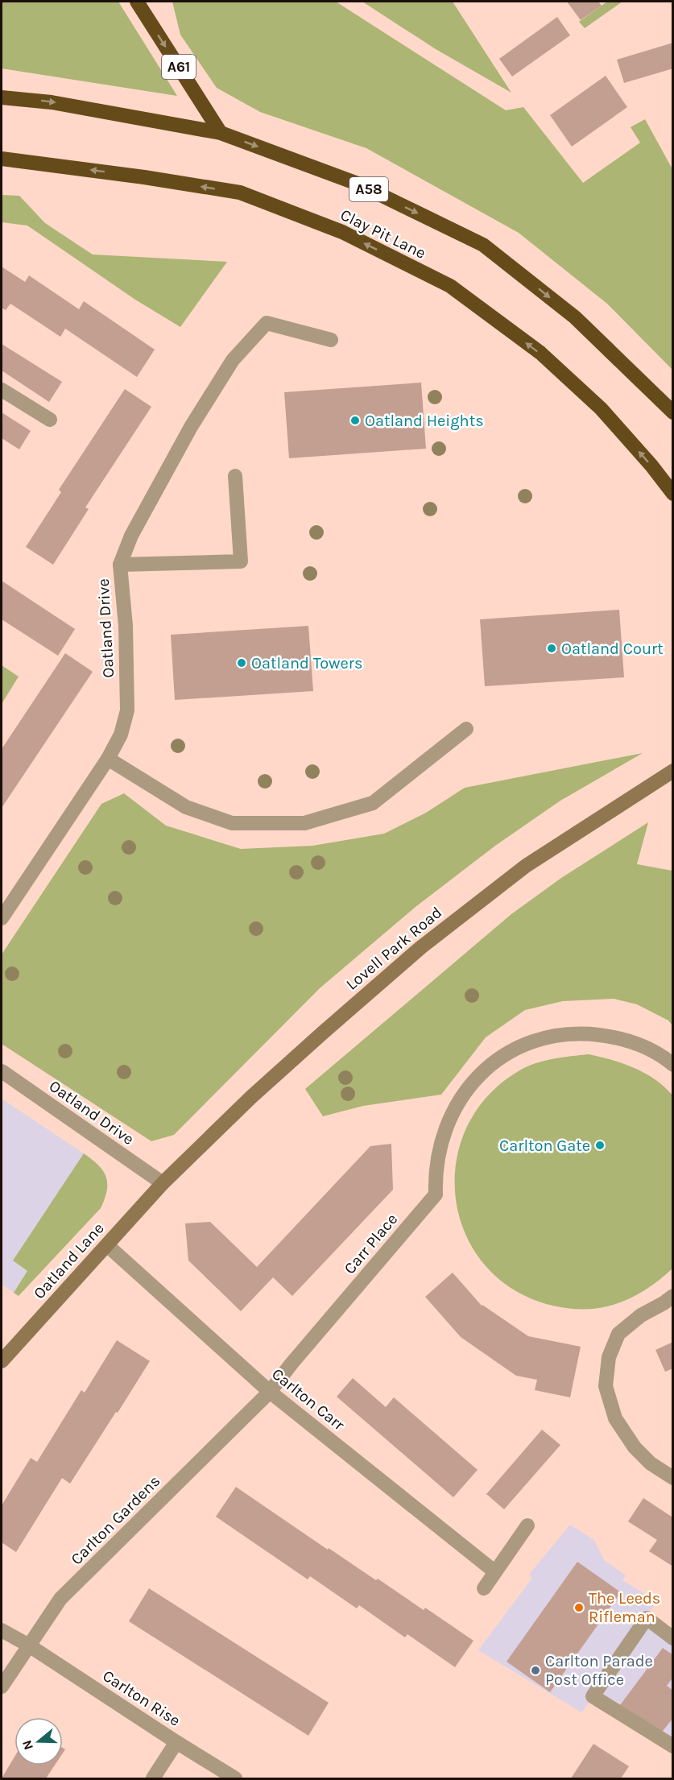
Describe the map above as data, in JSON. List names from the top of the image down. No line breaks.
{"streets":{"highway":["A61","A58","Clay Pit Lane"],"street":["Oatland Drive","Lovell Park Road","Carr Place","Oatland Lane","Carlton Carr","Carlton Gardens","Carlton Rise"]},"crossings":[["A61","A58"],["Oatland Drive","Lovell Park Road"],["Oatland Drive","Oatland Lane"],["Lovell Park Road","Oatland Lane"],["Carr Place","Carlton Carr"],["Carr Place","Carlton Gardens"],["Oatland Lane","Carlton Carr"],["Carlton Carr","Carlton Gardens"],["Carlton Gardens","Carlton Rise"]],"places":["Oatland Heights","Oatland Court","Oatland Towers","Carlton Gate","The Leeds Rifleman","Carlton Parade Post Office"],"north":"left"}
